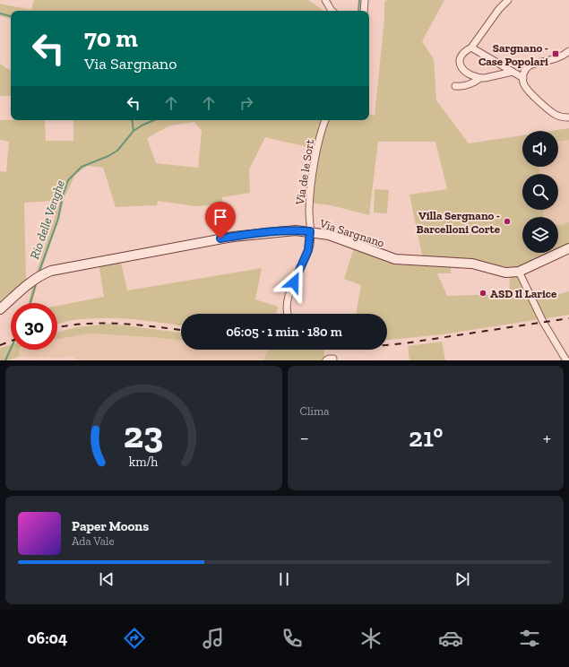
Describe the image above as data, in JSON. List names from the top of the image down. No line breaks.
{"streets":{"street":["Via de le Sort","Via Sargnano"]},"crossings":[["Via de le Sort","Via Sargnano"]],"water":["Rio delle Venghe"],"places":{"transit":["Sargnano - Case Popolari"],"other":["Villa Sergnano - Barcelloni Corte","ASD Il Larice"]},"page":{"turn":["70 m","Via Sargnano"],"limit":"30","trip":"06:05 · 1 min · 180 m","tile":"Clima","heat":["−","21°","+"],"song":["Paper Moons","Ada Vale"],"tabs":"06:04","gauge":["23","km/h"]}}
